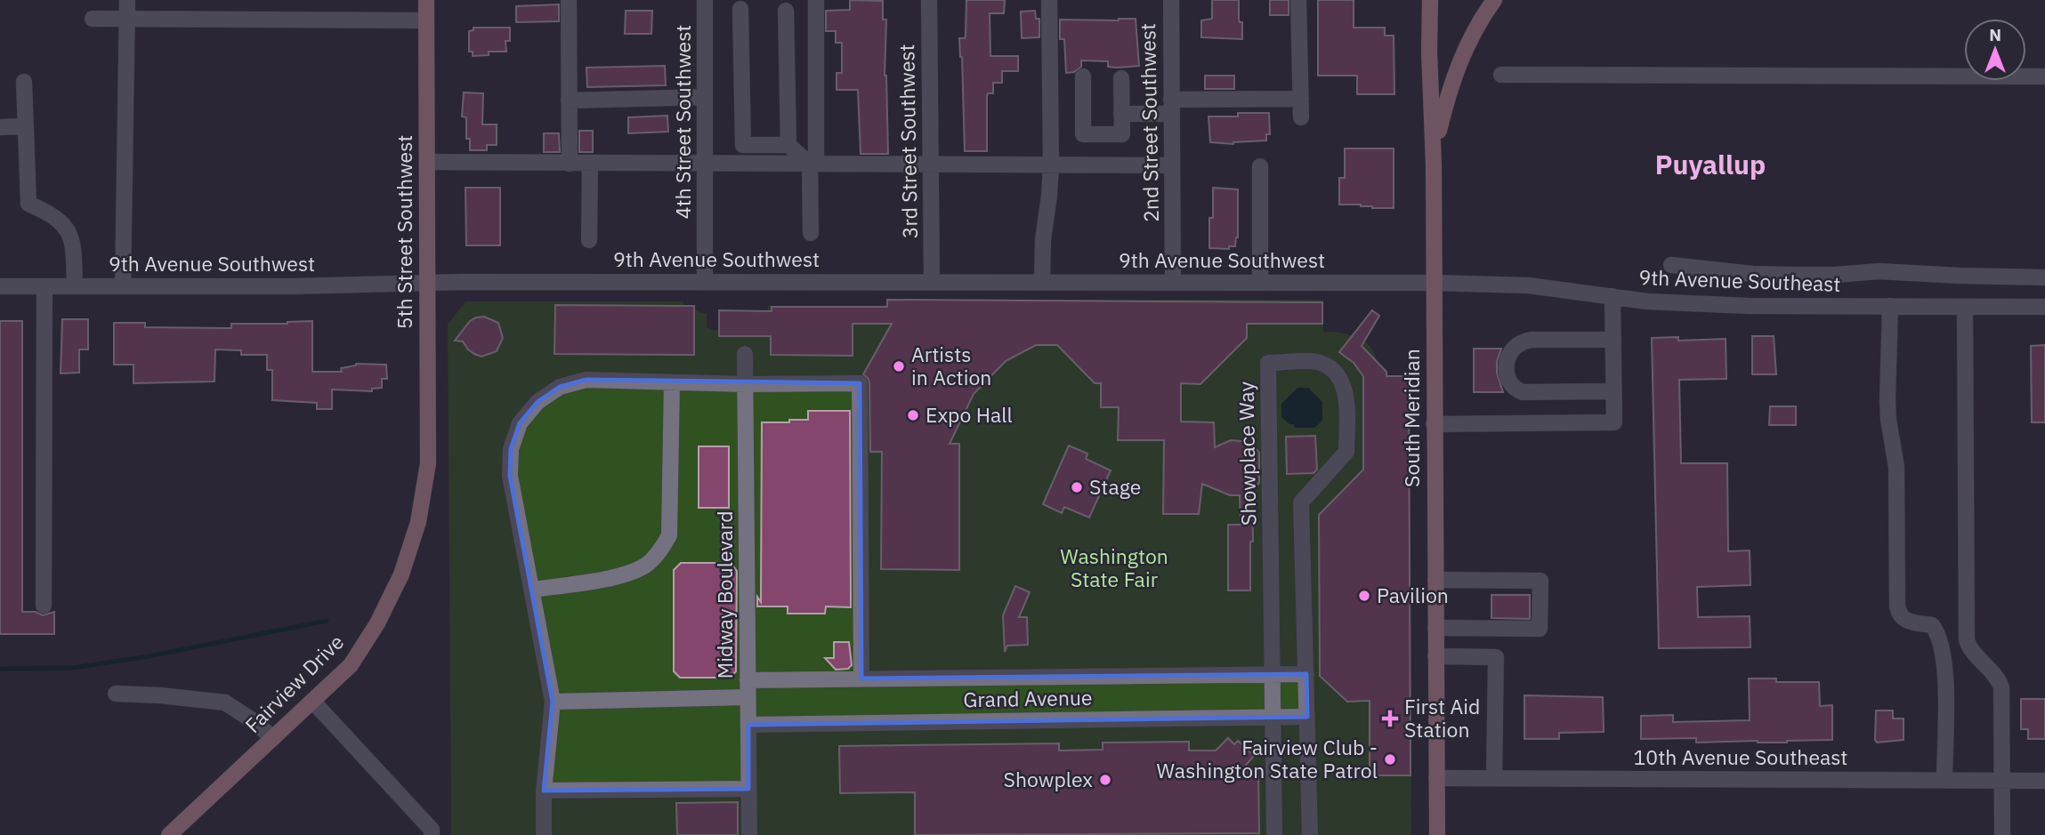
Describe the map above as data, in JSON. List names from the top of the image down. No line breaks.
{"streets":{"main road":["5th Street Southwest","South Meridian","Fairview Drive"],"street":["4th Street Southwest","2nd Street Southwest","3rd Street Southwest","9th Avenue Southwest","9th Avenue Southeast","Showplace Way","Midway Boulevard","Grand Avenue","10th Avenue Southeast"]},"crossings":[["4th Street Southwest","9th Avenue Southwest"],["2nd Street Southwest","9th Avenue Southwest"],["3rd Street Southwest","9th Avenue Southwest"],["5th Street Southwest","9th Avenue Southwest"],["5th Street Southwest","Fairview Drive"],["9th Avenue Southwest","9th Avenue Southeast"],["9th Avenue Southwest","South Meridian"],["9th Avenue Southeast","South Meridian"],["South Meridian","10th Avenue Southeast"],["Showplace Way","Grand Avenue"],["Midway Boulevard","Grand Avenue"]],"districts":["Puyallup"],"parks":["Washington State Fair"],"places":{"other":["Artists in Action","Expo Hall","Stage","Pavilion","Fairview Club - Washington State Patrol","Showplex"],"health":["First Aid Station"]},"north":"top"}
